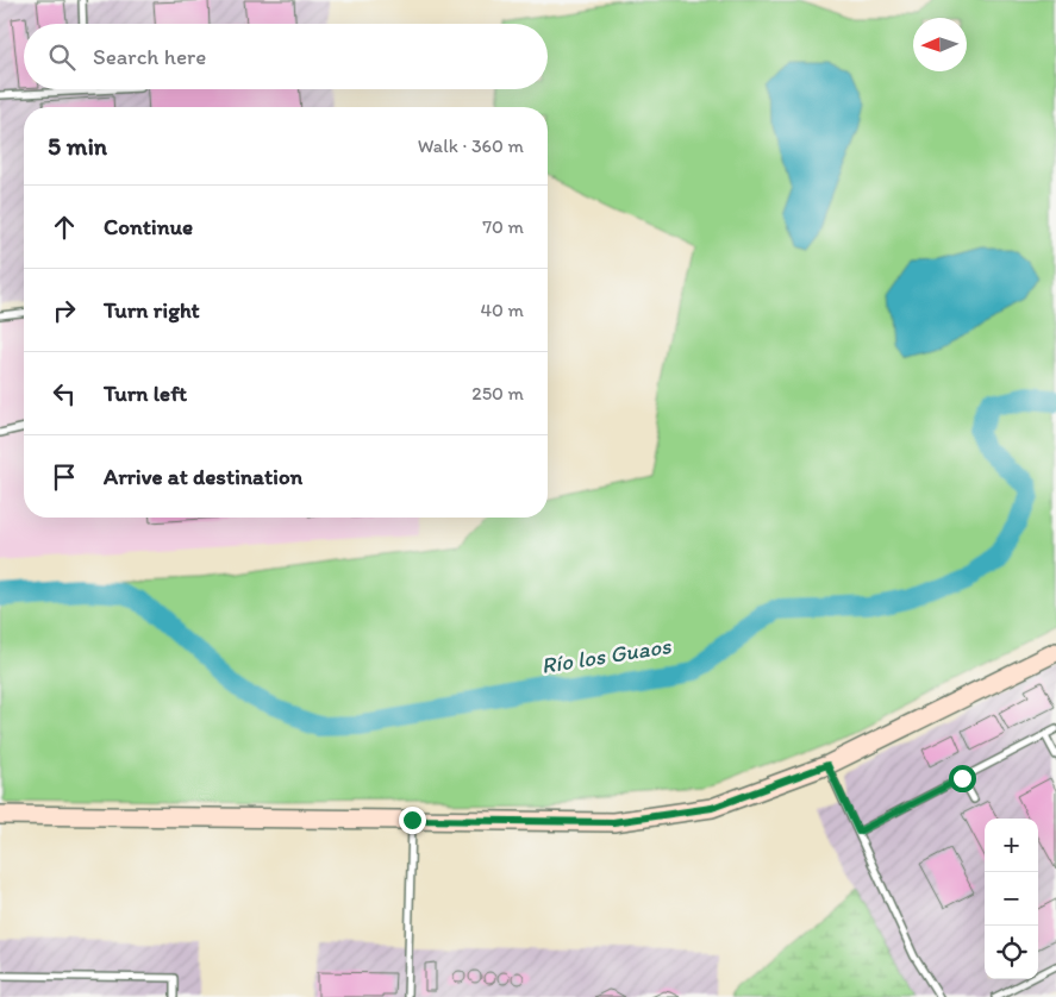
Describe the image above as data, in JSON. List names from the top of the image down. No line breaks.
{"water":["Río los Guaos"],"north":"left","page":{"search":"Search here","heading":["5 min","Walk · 360 m"],"list":[["Continue","70 m"],["Turn right","40 m"],["Turn left","250 m"],"Arrive at destination"],"map_buttons":["+","−"]}}
